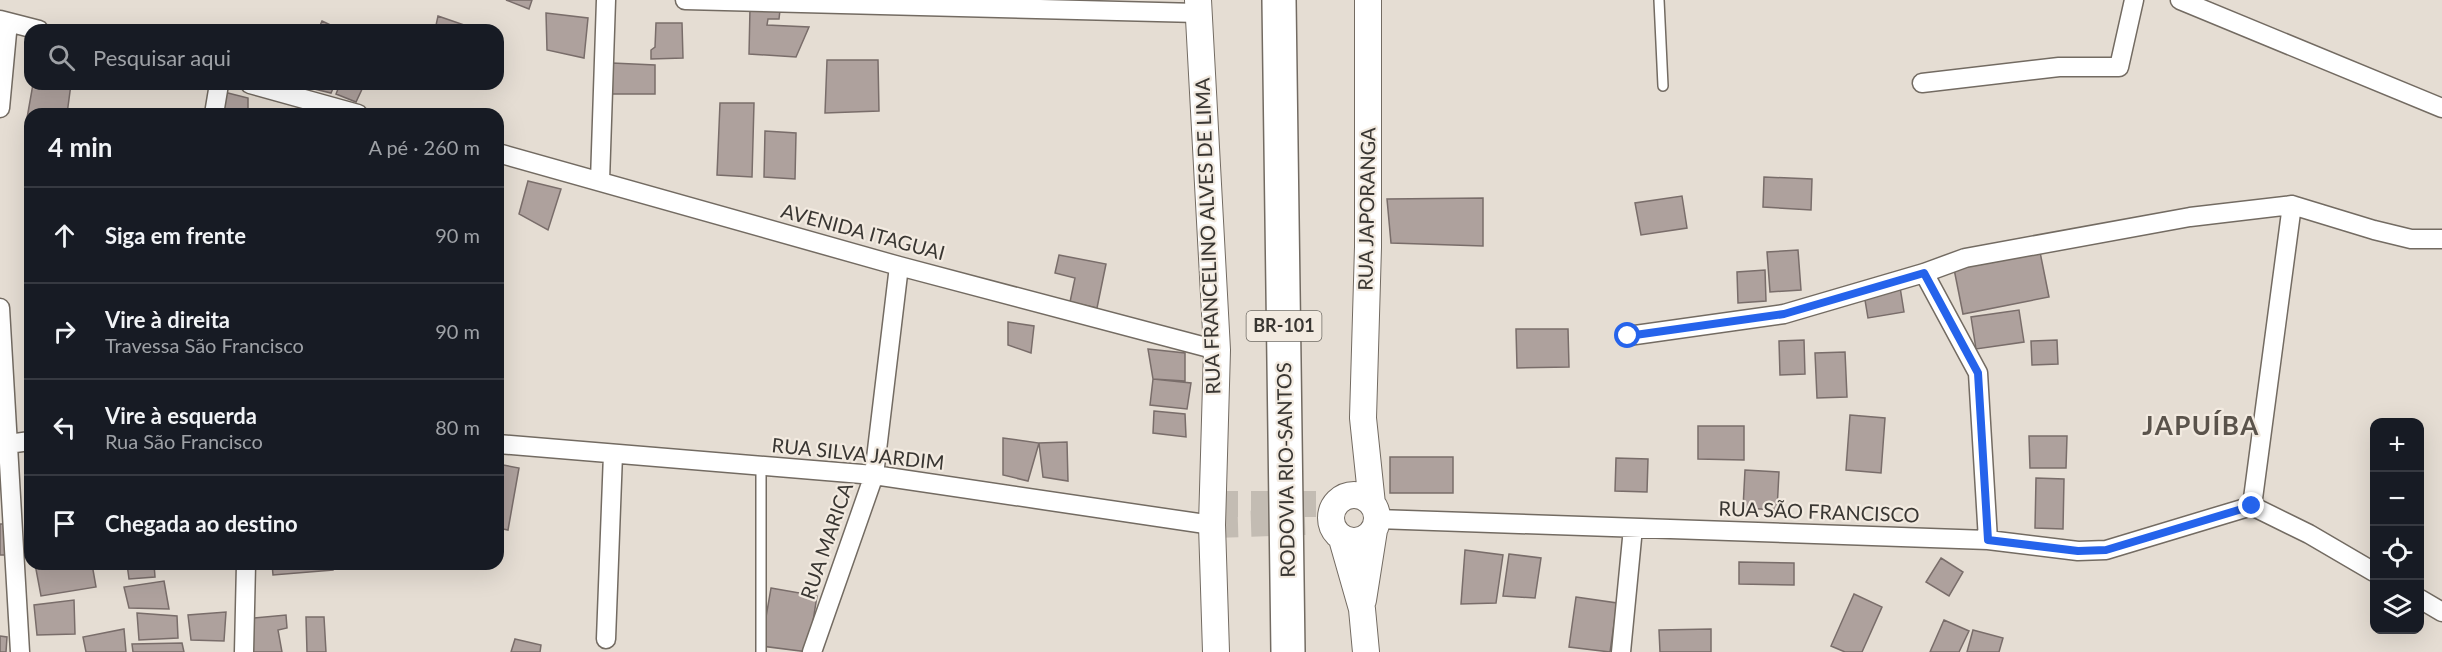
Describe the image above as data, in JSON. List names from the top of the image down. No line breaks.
{"streets":{"highway":["BR-101","RODOVIA RIO-SANTOS"],"main road":["RUA JAPORANGA","RUA FRANCELINO ALVES DE LIMA"],"street":["AVENIDA ITAGUAI","RUA SILVA JARDIM","RUA SÃO FRANCISCO","RUA MARICA"]},"crossings":[["RUA JAPORANGA","RUA SÃO FRANCISCO"],["AVENIDA ITAGUAI","RUA FRANCELINO ALVES DE LIMA"],["AVENIDA ITAGUAI","RUA MARICA"],["RUA FRANCELINO ALVES DE LIMA","RUA SILVA JARDIM"],["RUA SILVA JARDIM","RUA MARICA"]],"districts":["JAPUÍBA"],"page":{"search":"Pesquisar aqui","heading":["4 min","A pé · 260 m"],"list":[["Siga em frente","90 m"],["Vire à direita","Travessa São Francisco","90 m"],["Vire à esquerda","Rua São Francisco","80 m"],"Chegada ao destino"],"map_buttons":["+","−"]}}
